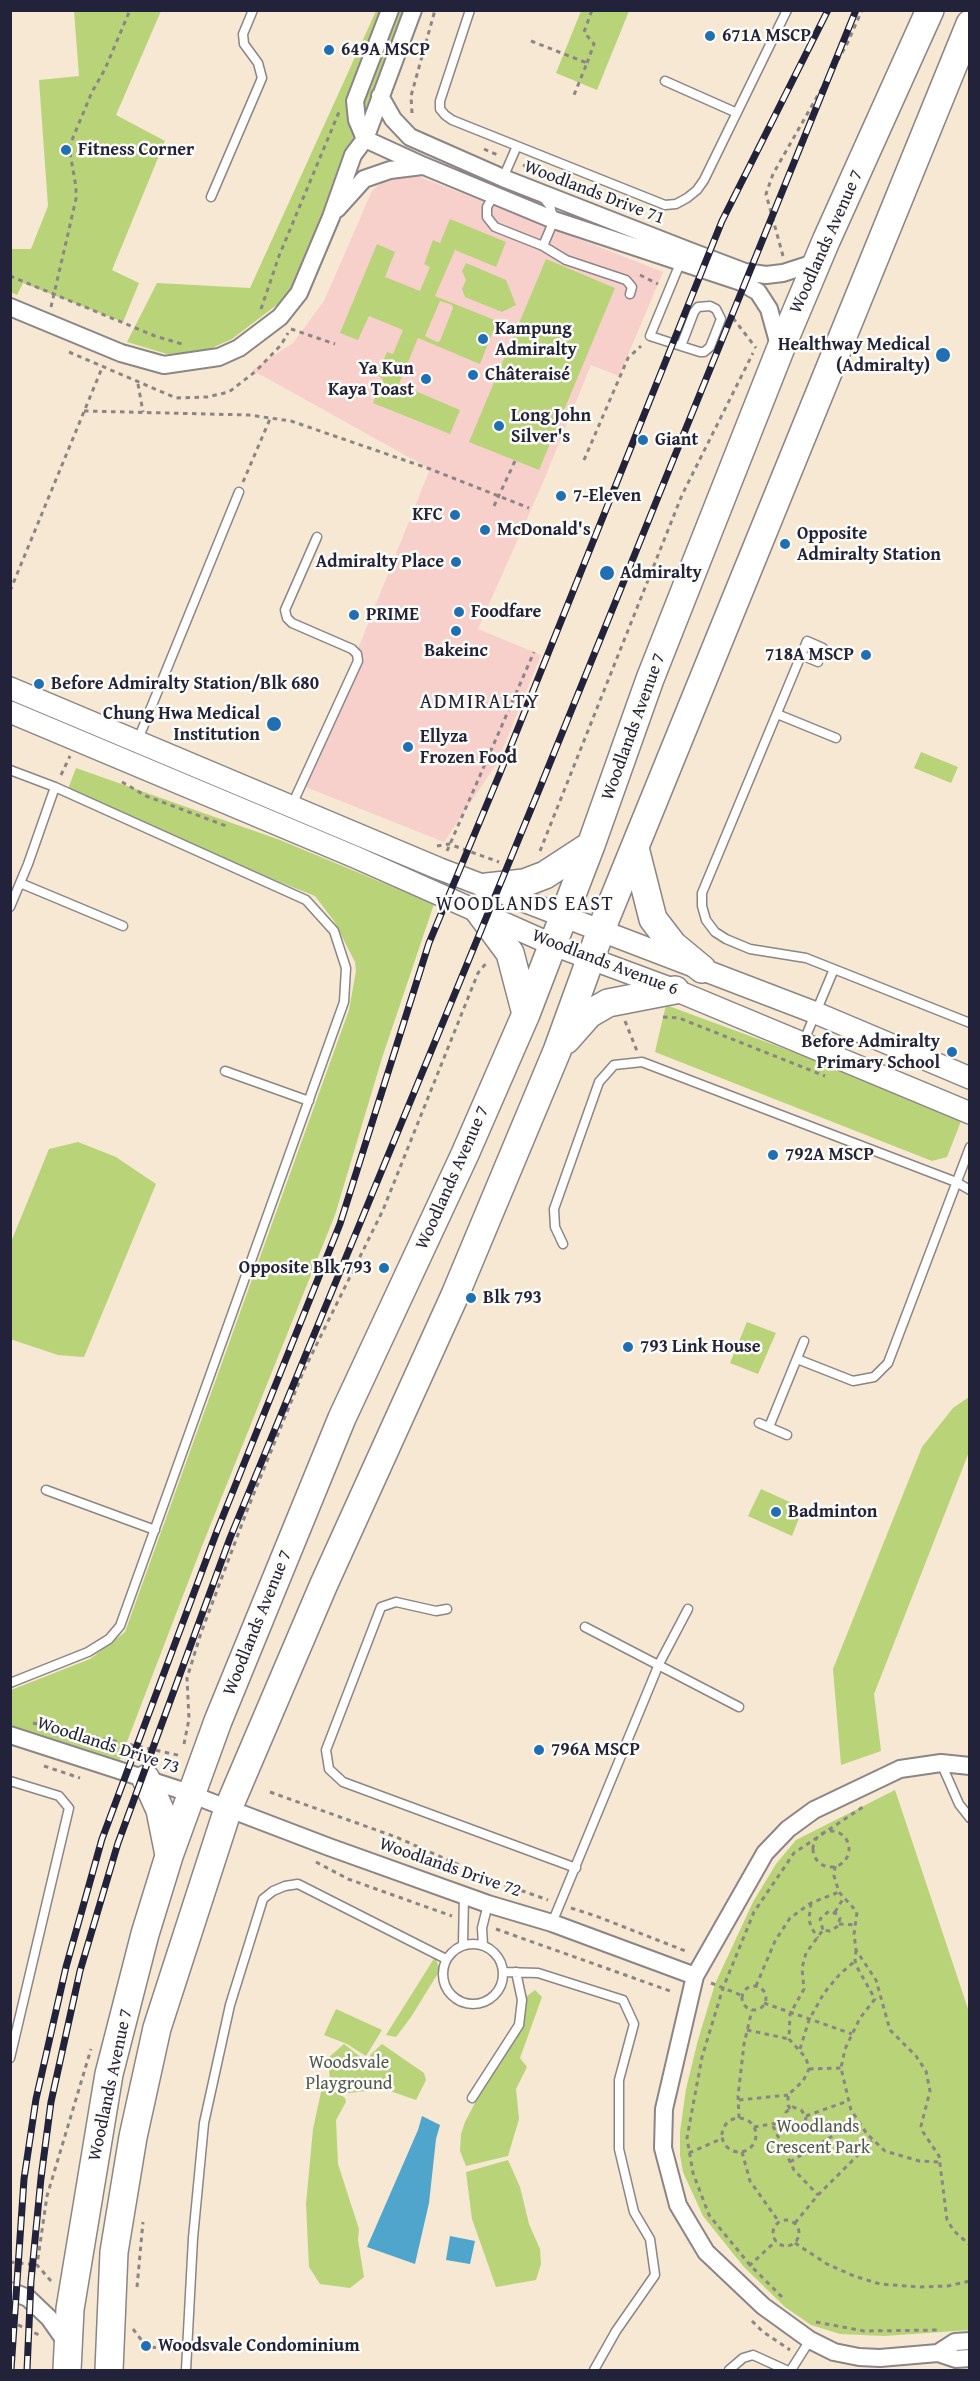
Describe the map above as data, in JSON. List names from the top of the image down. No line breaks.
{"streets":{"main road":["Woodlands Avenue 7"],"street":["Woodlands Drive 71","Woodlands Avenue 6","Woodlands Drive 73","Woodlands Drive 72"]},"crossings":[["Woodlands Drive 71","Woodlands Avenue 7"],["Woodlands Avenue 7","Woodlands Avenue 6"],["Woodlands Avenue 7","Woodlands Drive 73"],["Woodlands Avenue 7","Woodlands Drive 72"],["Woodlands Drive 73","Woodlands Drive 72"]],"districts":["ADMIRALTY","WOODLANDS EAST"],"parks":["Woodsvale Playground","Woodlands Crescent Park"],"places":["671A MSCP","649A MSCP","Fitness Corner","Kampung Admiralty","Healthway Medical (Admiralty)","Châteraisé","Ya Kun Kaya Toast","Long John Silver's","Giant","7-Eleven","KFC","McDonald's","Opposite Admiralty Station","Admiralty Place","Admiralty","Foodfare","PRIME","Bakeinc","718A MSCP","Before Admiralty Station/Blk 680","Chung Hwa Medical Institution","Ellyza Frozen Food","Before Admiralty Primary School","792A MSCP","Opposite Blk 793","Blk 793","793 Link House","Badminton","796A MSCP","Woodsvale Condominium"]}
